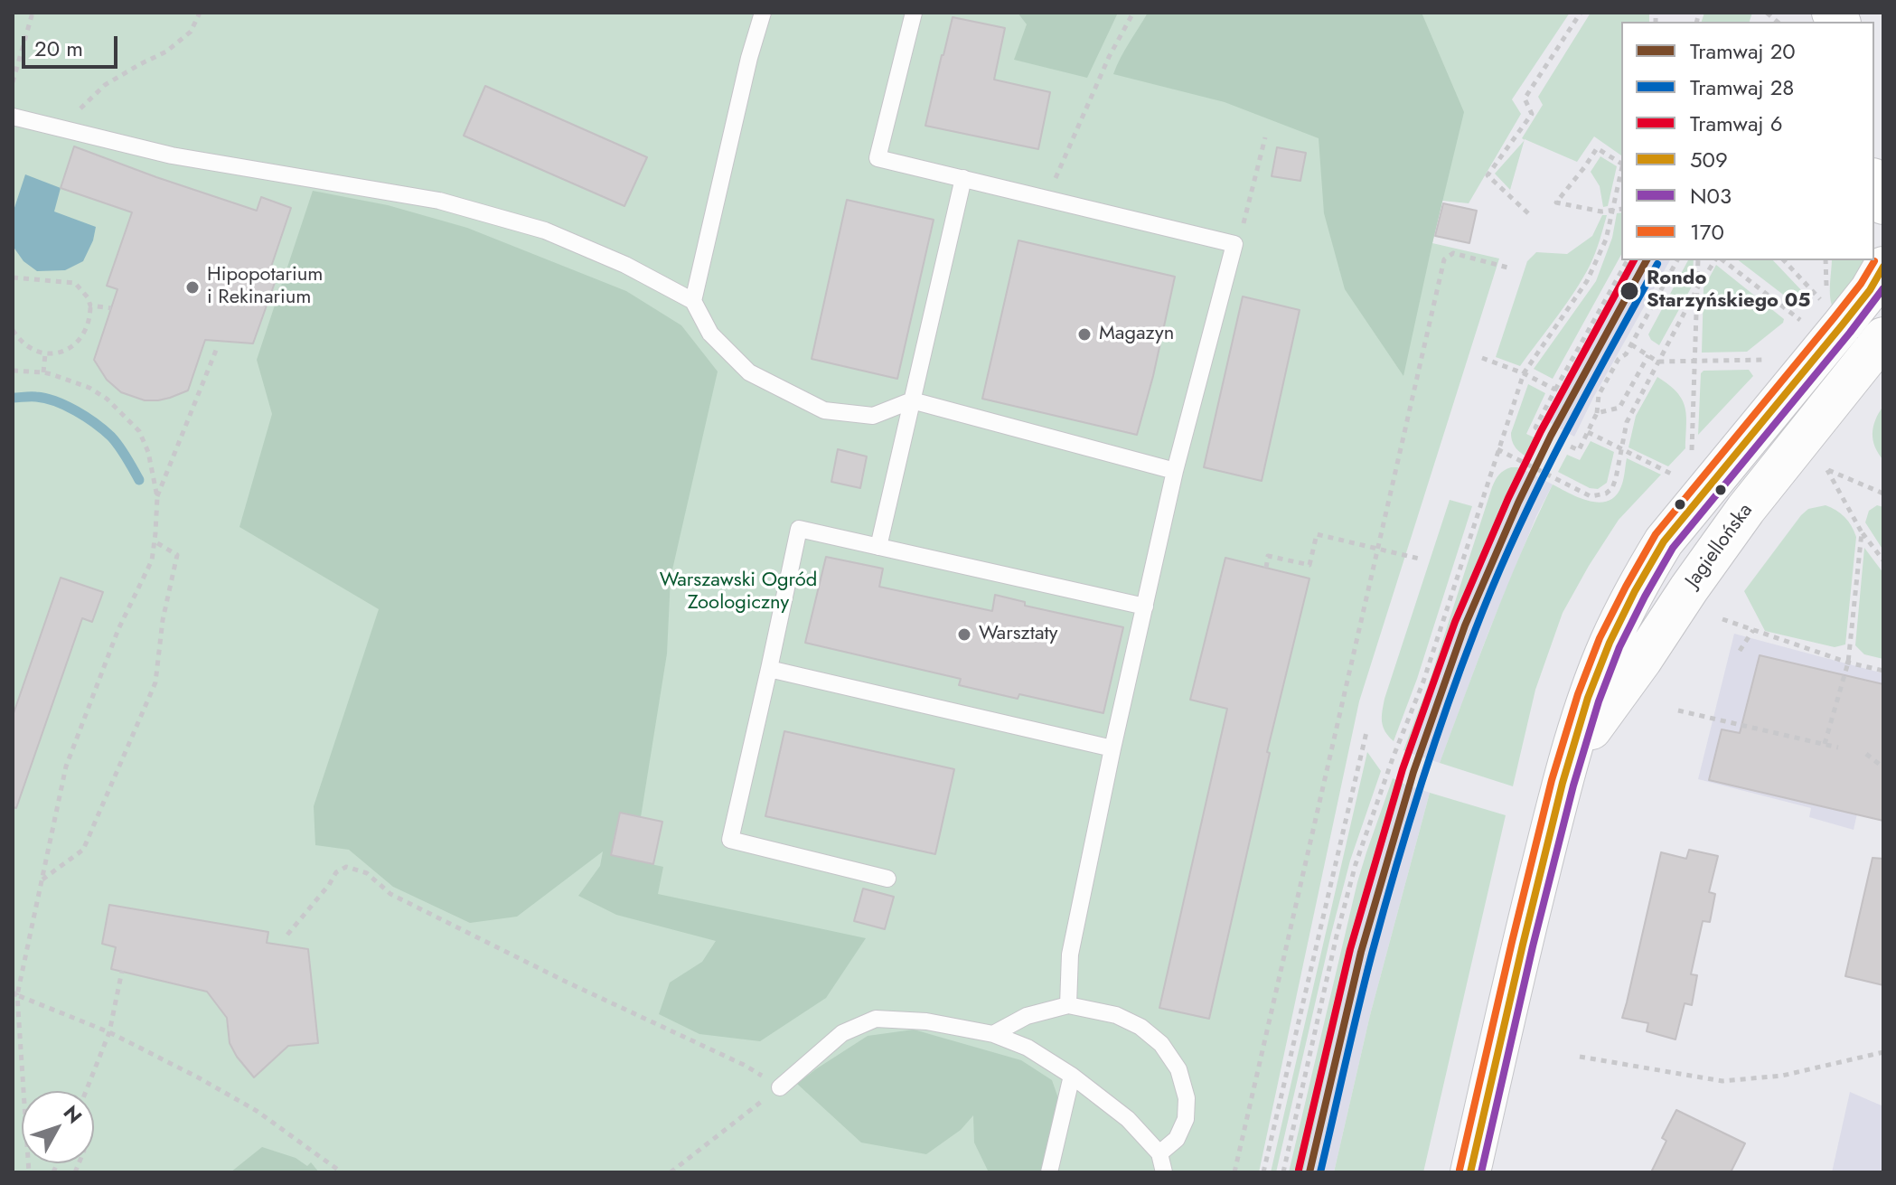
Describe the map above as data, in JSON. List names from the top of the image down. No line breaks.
{"streets":{"street":["Jagiellońska"]},"parks":["Warszawski Ogród Zoologiczny"],"places":["Hipopotarium i Rekinarium","Rondo Starzyńskiego 05","Magazyn","Warsztaty"],"lines":["tram line 20","tram line 6","transit line 170","tram line 28","transit line 509","transit line N03"],"legend":["Tramwaj 20","Tramwaj 28","Tramwaj 6","509","N03","170"],"scale_bar":"20 m","north":"top right"}
